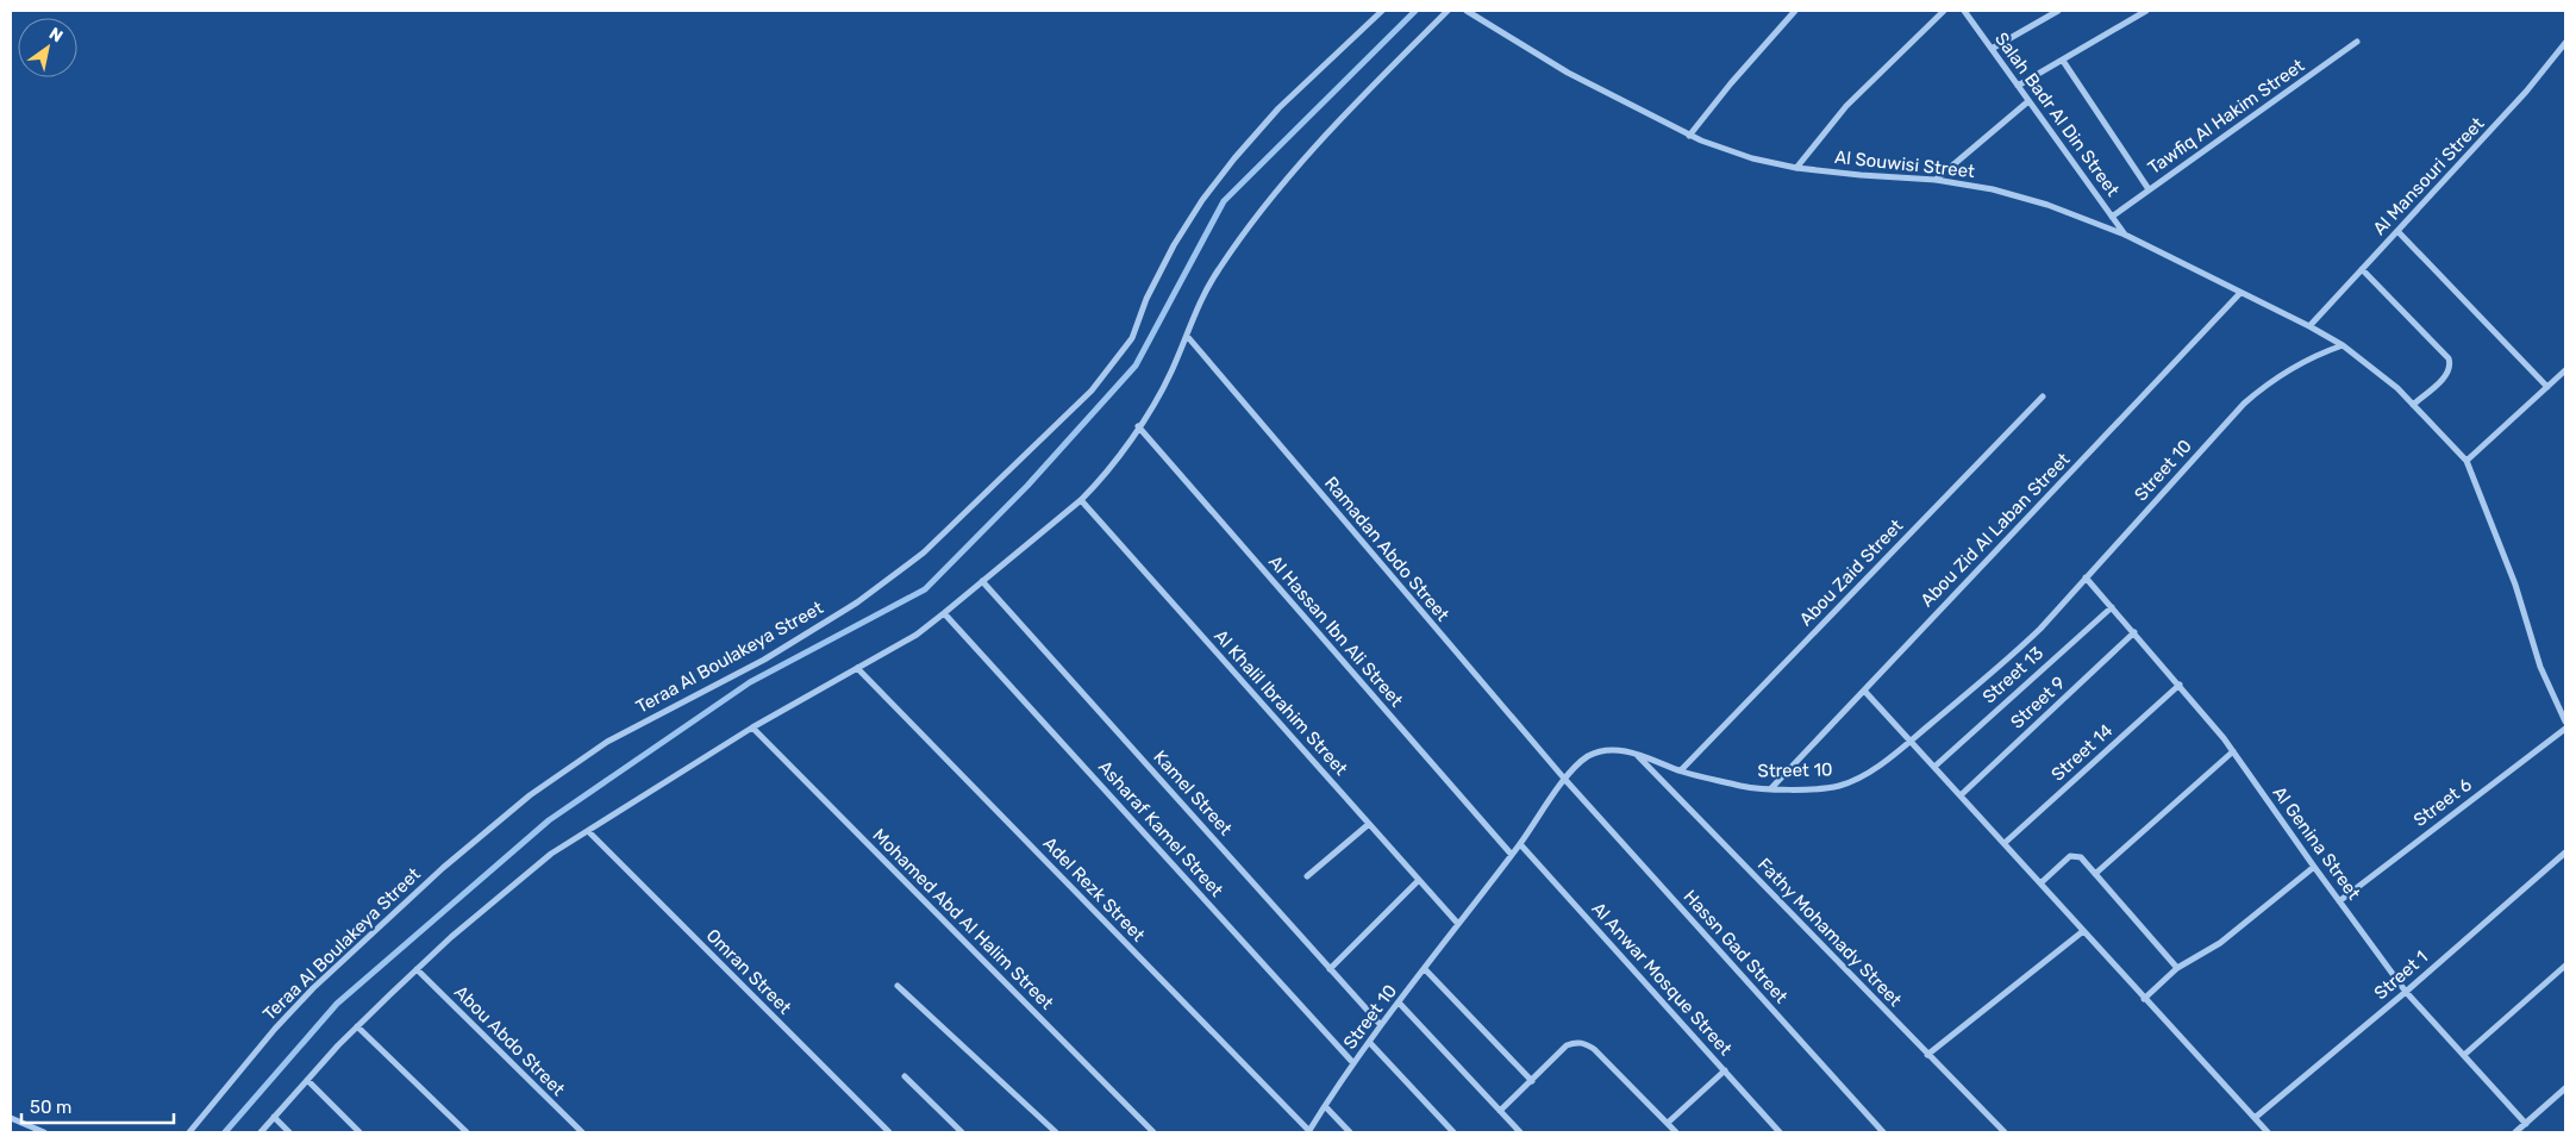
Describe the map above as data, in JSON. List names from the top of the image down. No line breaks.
{"streets":{"street":["Salah Badr Al Din Street","Tawfiq Al Hakim Street","Al Souwisi Street","Al Mansouri Street","Street 10","Abou Zid Al Laban Street","Ramadan Abdo Street","Abou Zaid Street","Al Hassan Ibn Ali Street","Teraa Al Boulakeya Street","Street 13","Al Khalil Ibrahim Street","Street 9","Street 14","Kamel Street","Street 6","Asharaf Kamel Street","Al Genina Street","Adel Rezk Street","Mohamed Abd Al Halim Street","Fathy Mohamady Street","Hassn Gad Street","Omran Street","Street 1","Al Anwar Mosque Street","Abou Abdo Street"]},"crossings":[["Salah Badr Al Din Street","Tawfiq Al Hakim Street"],["Salah Badr Al Din Street","Al Souwisi Street"],["Al Souwisi Street","Al Mansouri Street"],["Al Souwisi Street","Street 10"],["Al Souwisi Street","Abou Zid Al Laban Street"],["Street 10","Abou Zid Al Laban Street"],["Street 10","Ramadan Abdo Street"],["Street 10","Abou Zaid Street"],["Street 10","Al Hassan Ibn Ali Street"],["Street 10","Al Khalil Ibrahim Street"],["Street 10","Kamel Street"],["Street 10","Asharaf Kamel Street"],["Street 10","Al Genina Street"],["Street 10","Adel Rezk Street"],["Street 10","Fathy Mohamady Street"],["Street 10","Hassn Gad Street"],["Street 10","Al Anwar Mosque Street"],["Ramadan Abdo Street","Hassn Gad Street"],["Street 13","Al Genina Street"],["Street 9","Al Genina Street"],["Street 14","Al Genina Street"],["Street 6","Al Genina Street"],["Al Genina Street","Street 1"]],"scale_bar":"50 m","north":"top right"}
